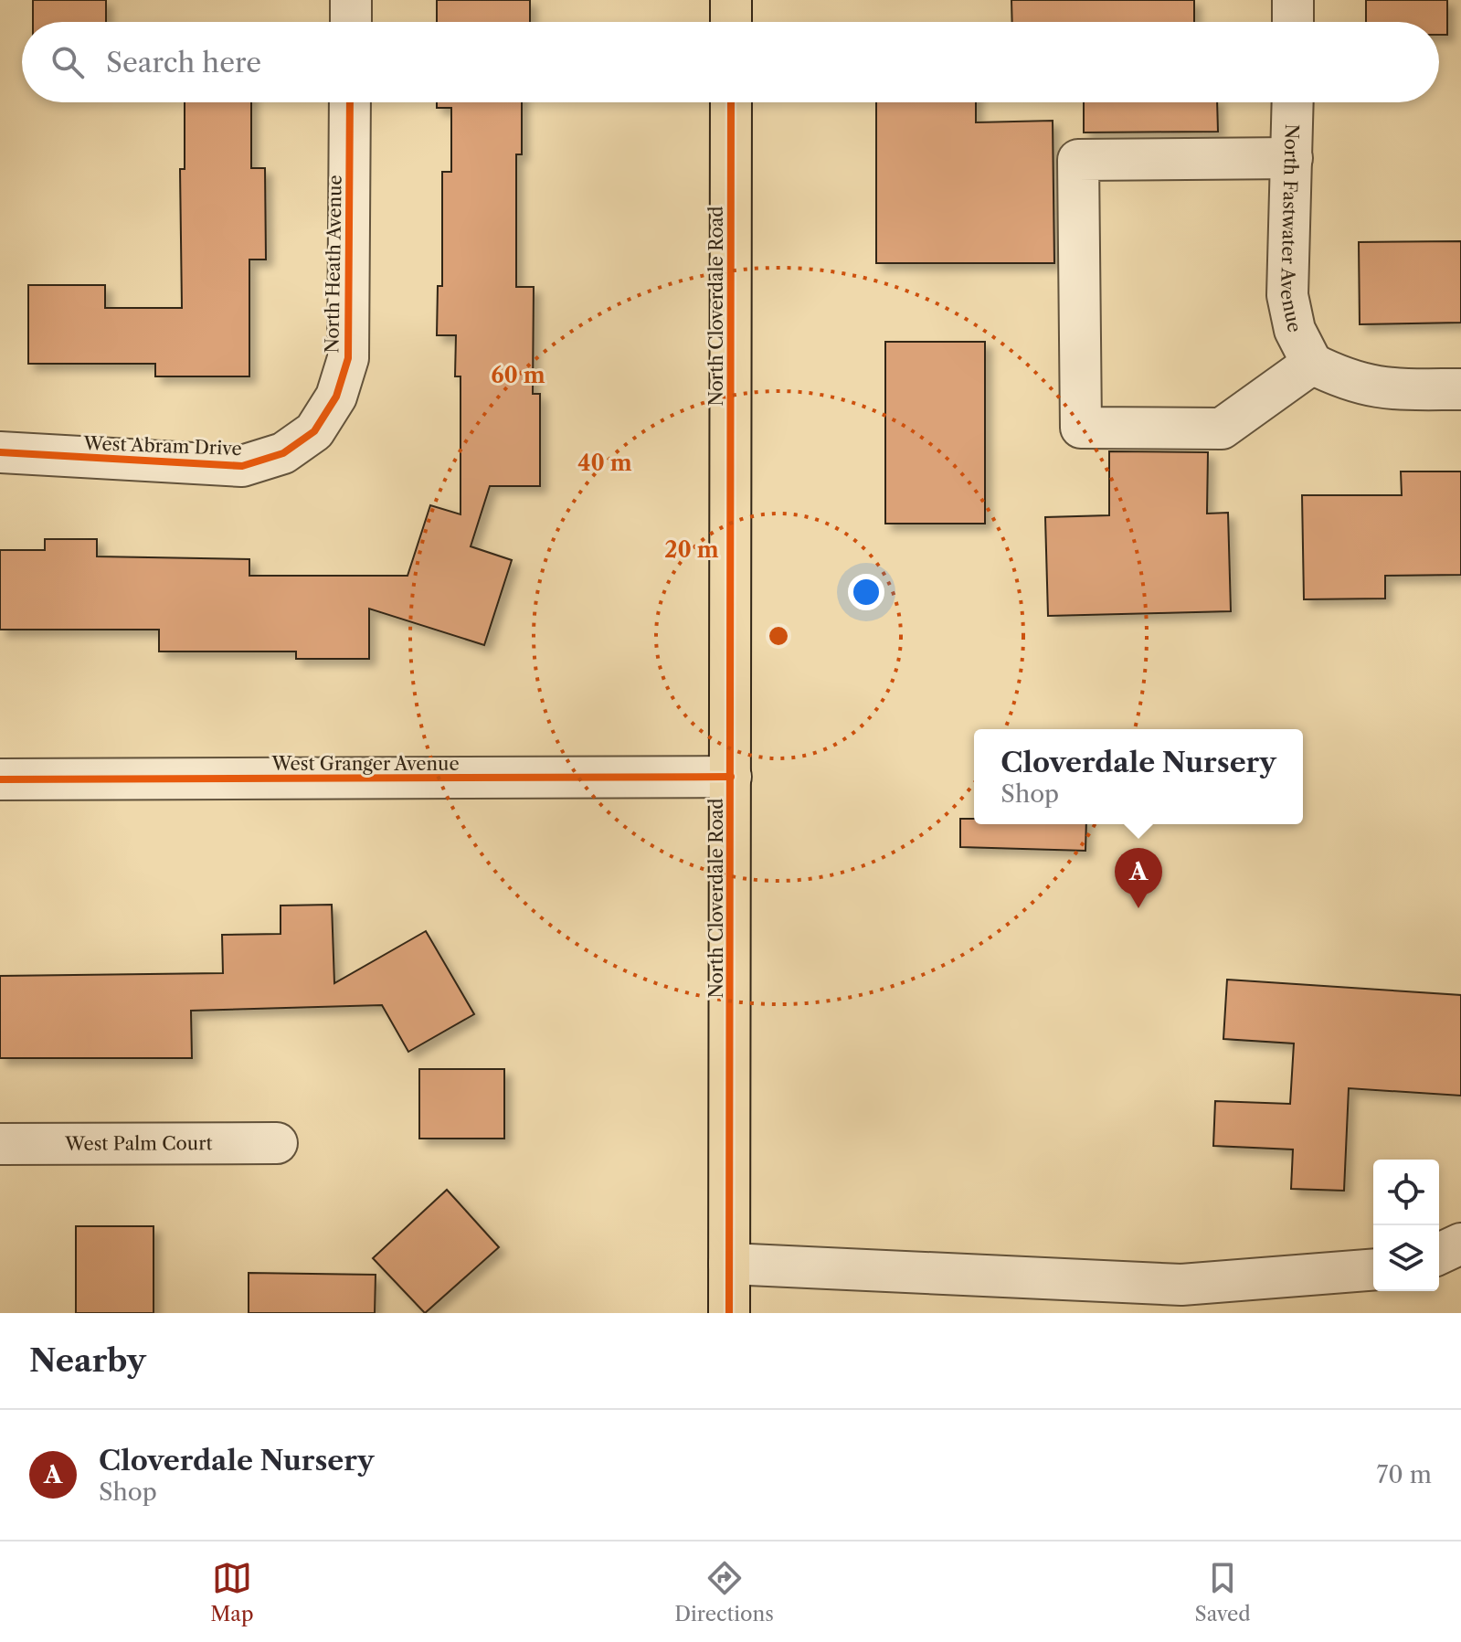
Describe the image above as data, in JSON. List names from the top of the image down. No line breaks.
{"streets":{"main road":["North Cloverdale Road"],"street":["North Fastwater Avenue","North Heath Avenue","West Abram Drive","West Granger Avenue","West Palm Court"]},"crossings":[["North Heath Avenue","West Abram Drive"],["North Cloverdale Road","West Granger Avenue"]],"page":{"search":"Search here","popup":["Cloverdale Nursery","Shop"],"pins":"A","heading":"Nearby","list":[{"mark":"A","name":"Cloverdale Nursery","note":"Shop","value":"70 m"}],"nav":["Map","Directions","Saved"]},"rings":["60 m","40 m","20 m"]}
